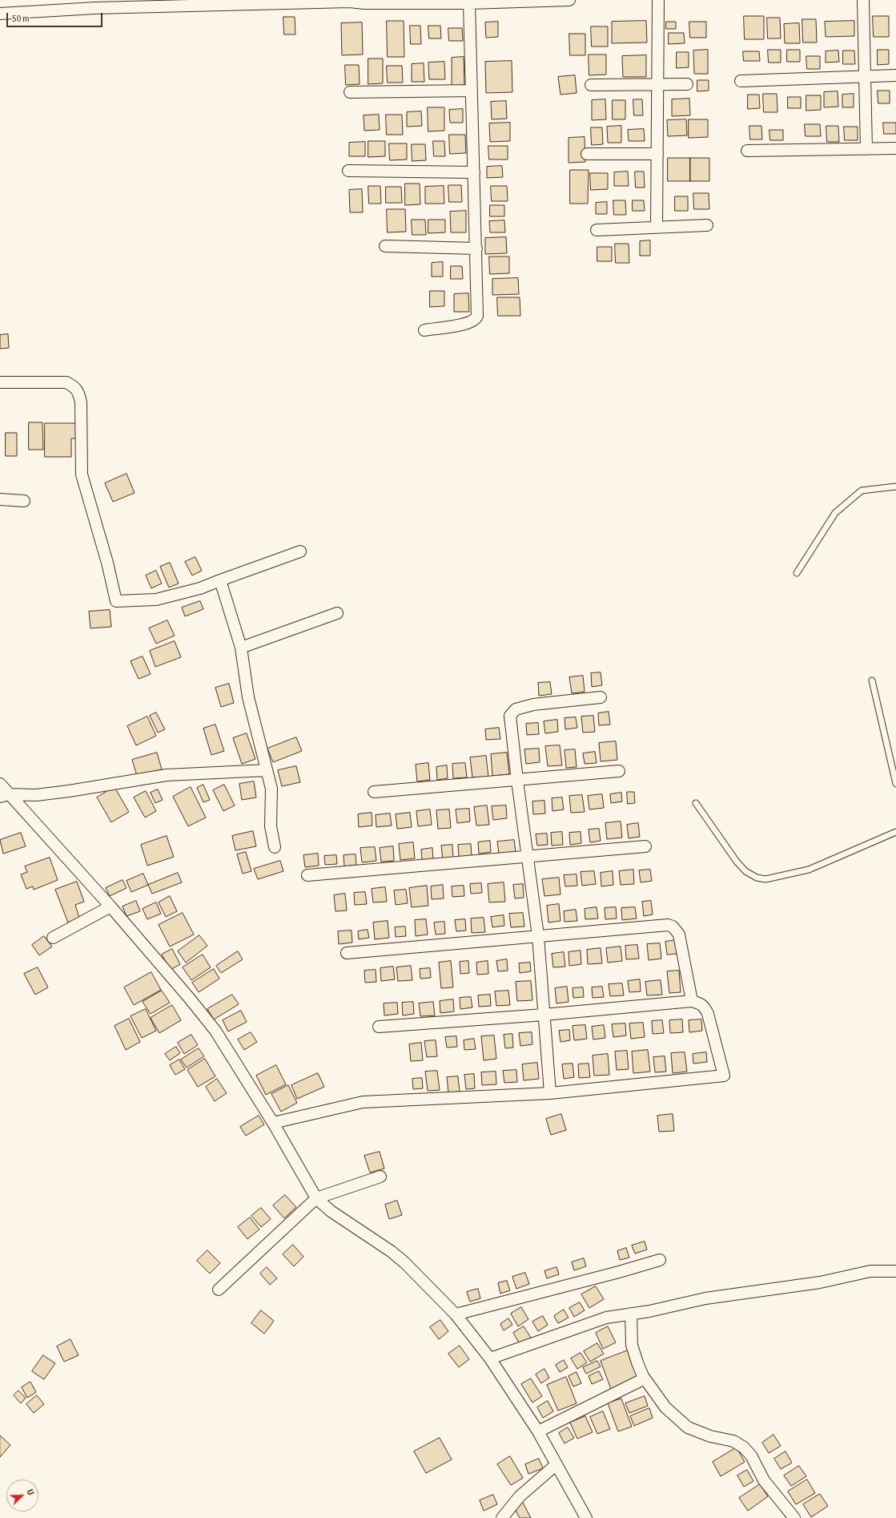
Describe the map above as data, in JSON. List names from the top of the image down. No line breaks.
{"scale_bar":"50 m","north":"top right"}
